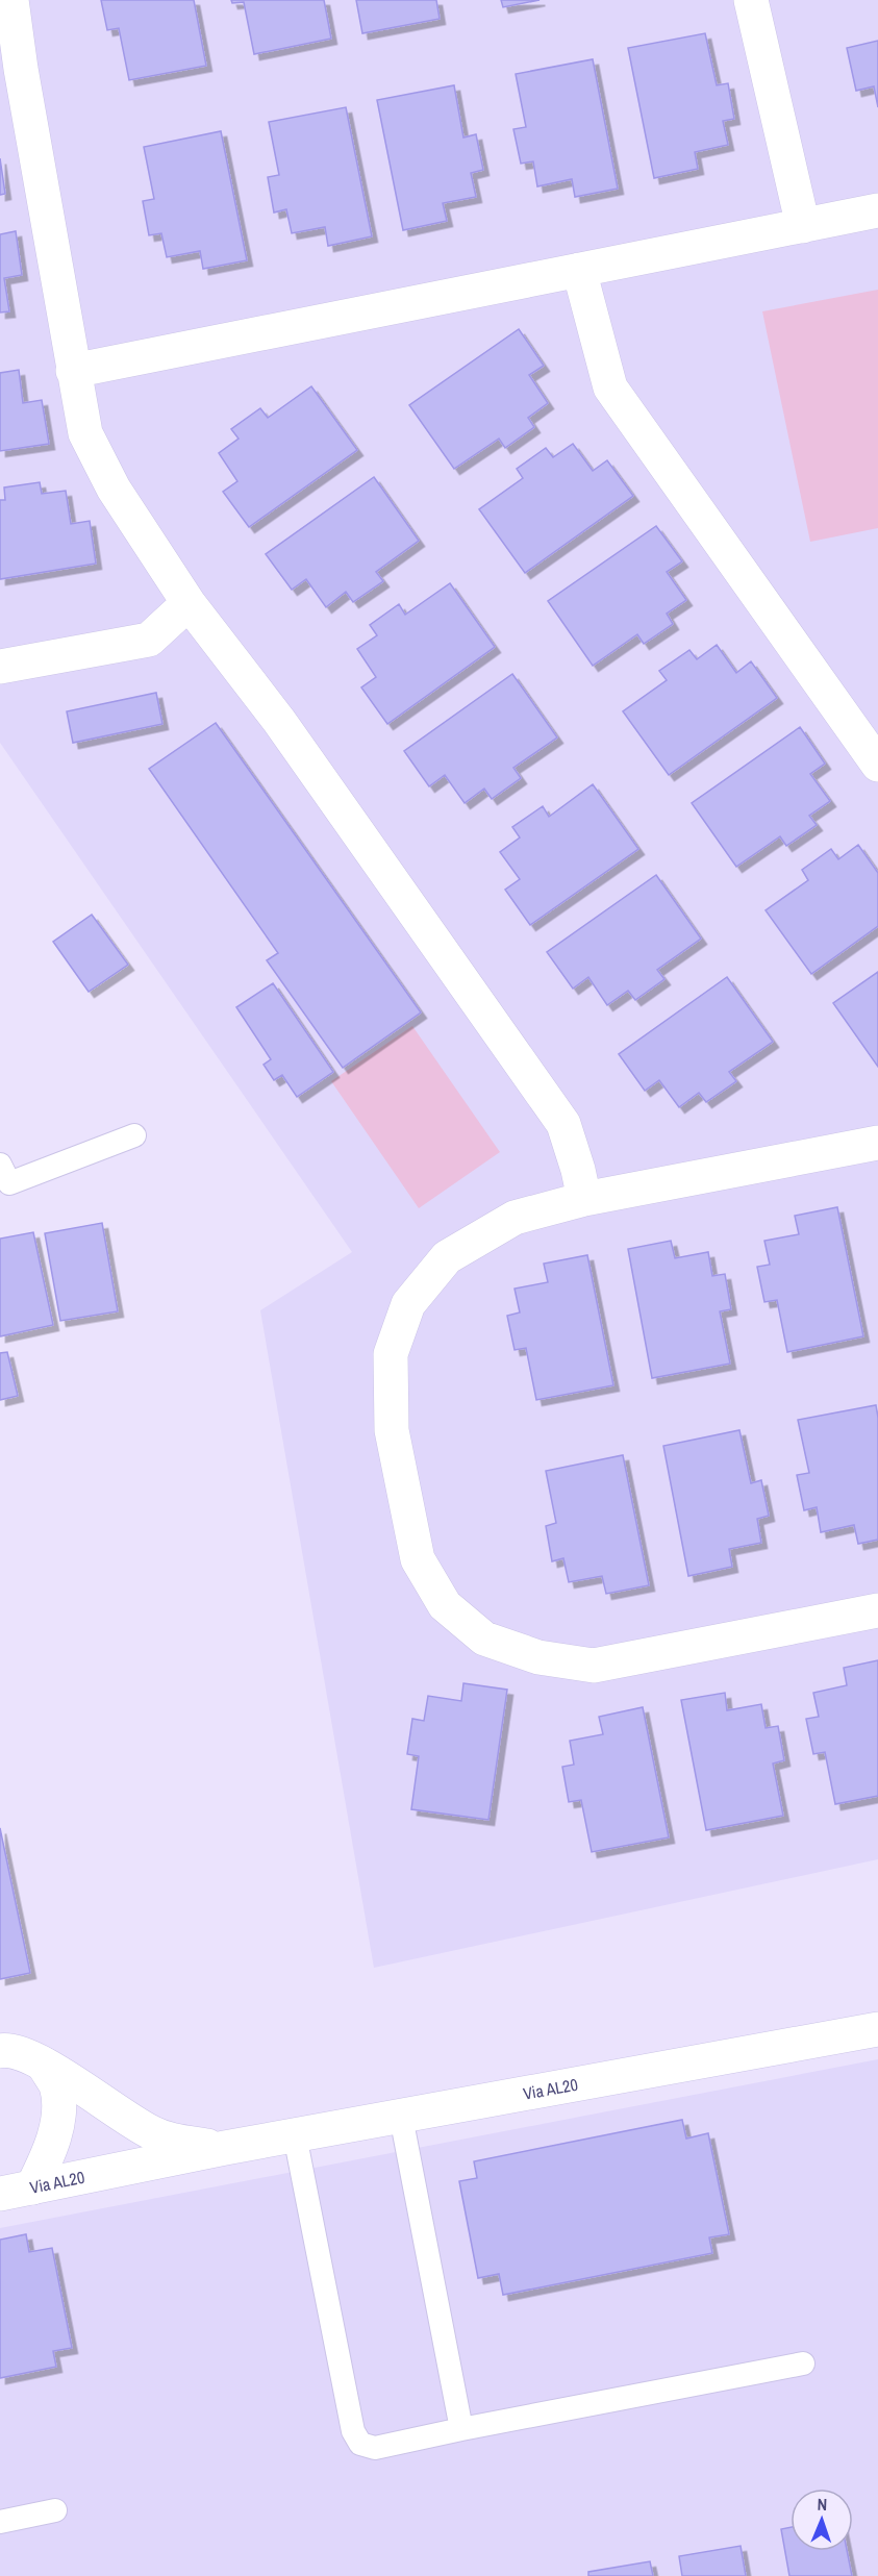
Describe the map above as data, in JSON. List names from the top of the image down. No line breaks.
{"streets":{"street":["Via AL20"]},"north":"top"}
